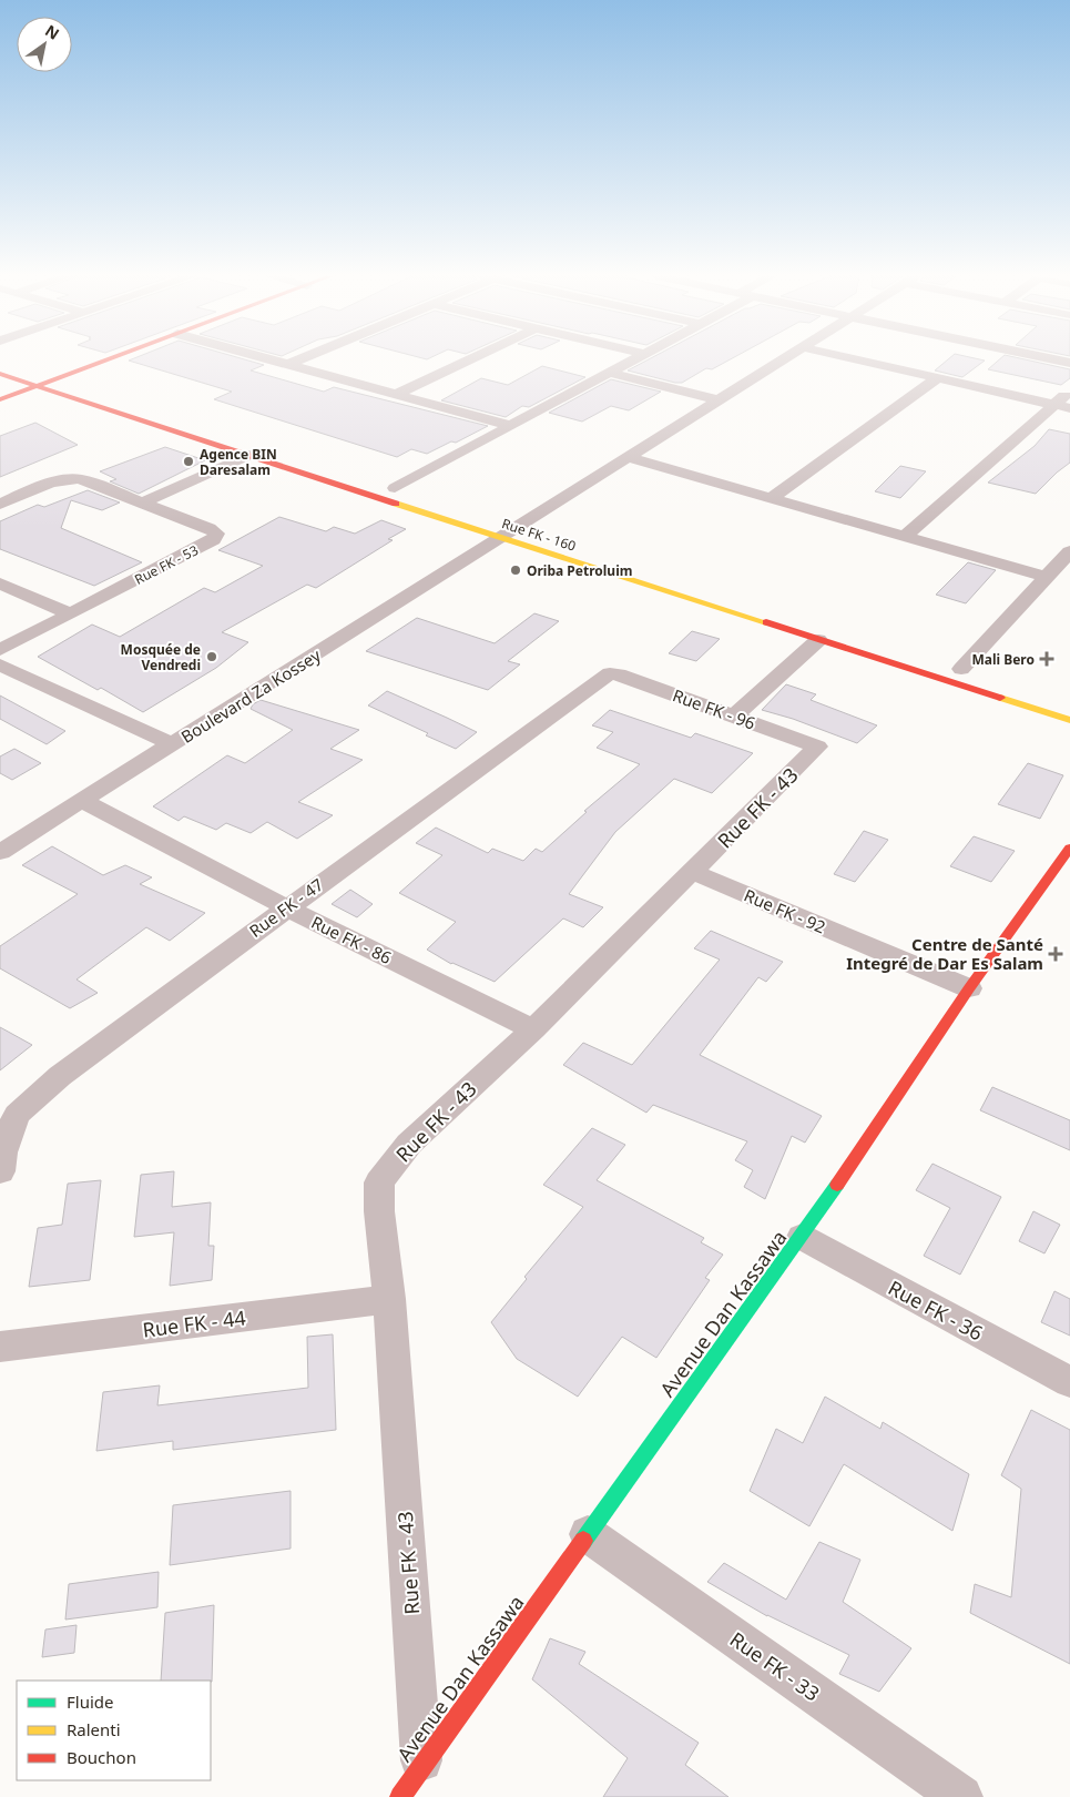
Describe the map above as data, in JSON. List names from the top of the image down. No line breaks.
{"streets":{"main road":["Rue FK - 160","Avenue Dan Kassawa"],"street":["Rue FK - 53","Boulevard Za Kossey","Rue FK - 96","Rue FK - 43","Rue FK - 47","Rue FK - 92","Rue FK - 86","Rue FK - 36","Rue FK - 44","Rue FK - 33"]},"crossings":[["Rue FK - 160","Boulevard Za Kossey"],["Boulevard Za Kossey","Rue FK - 86"],["Rue FK - 96","Rue FK - 43"],["Rue FK - 96","Rue FK - 47"],["Rue FK - 43","Rue FK - 92"],["Rue FK - 43","Rue FK - 86"],["Rue FK - 43","Avenue Dan Kassawa"],["Rue FK - 43","Rue FK - 44"],["Rue FK - 47","Rue FK - 86"],["Rue FK - 92","Avenue Dan Kassawa"],["Rue FK - 36","Avenue Dan Kassawa"],["Avenue Dan Kassawa","Rue FK - 33"]],"places":{"other":["Agence BIN Daresalam","Oriba Petroluim","Mosquée de Vendredi"],"health":["Mali Bero","Centre de Santé Integré de Dar Es Salam"]},"legend":["Fluide","Ralenti","Bouchon"],"north":"top right"}
